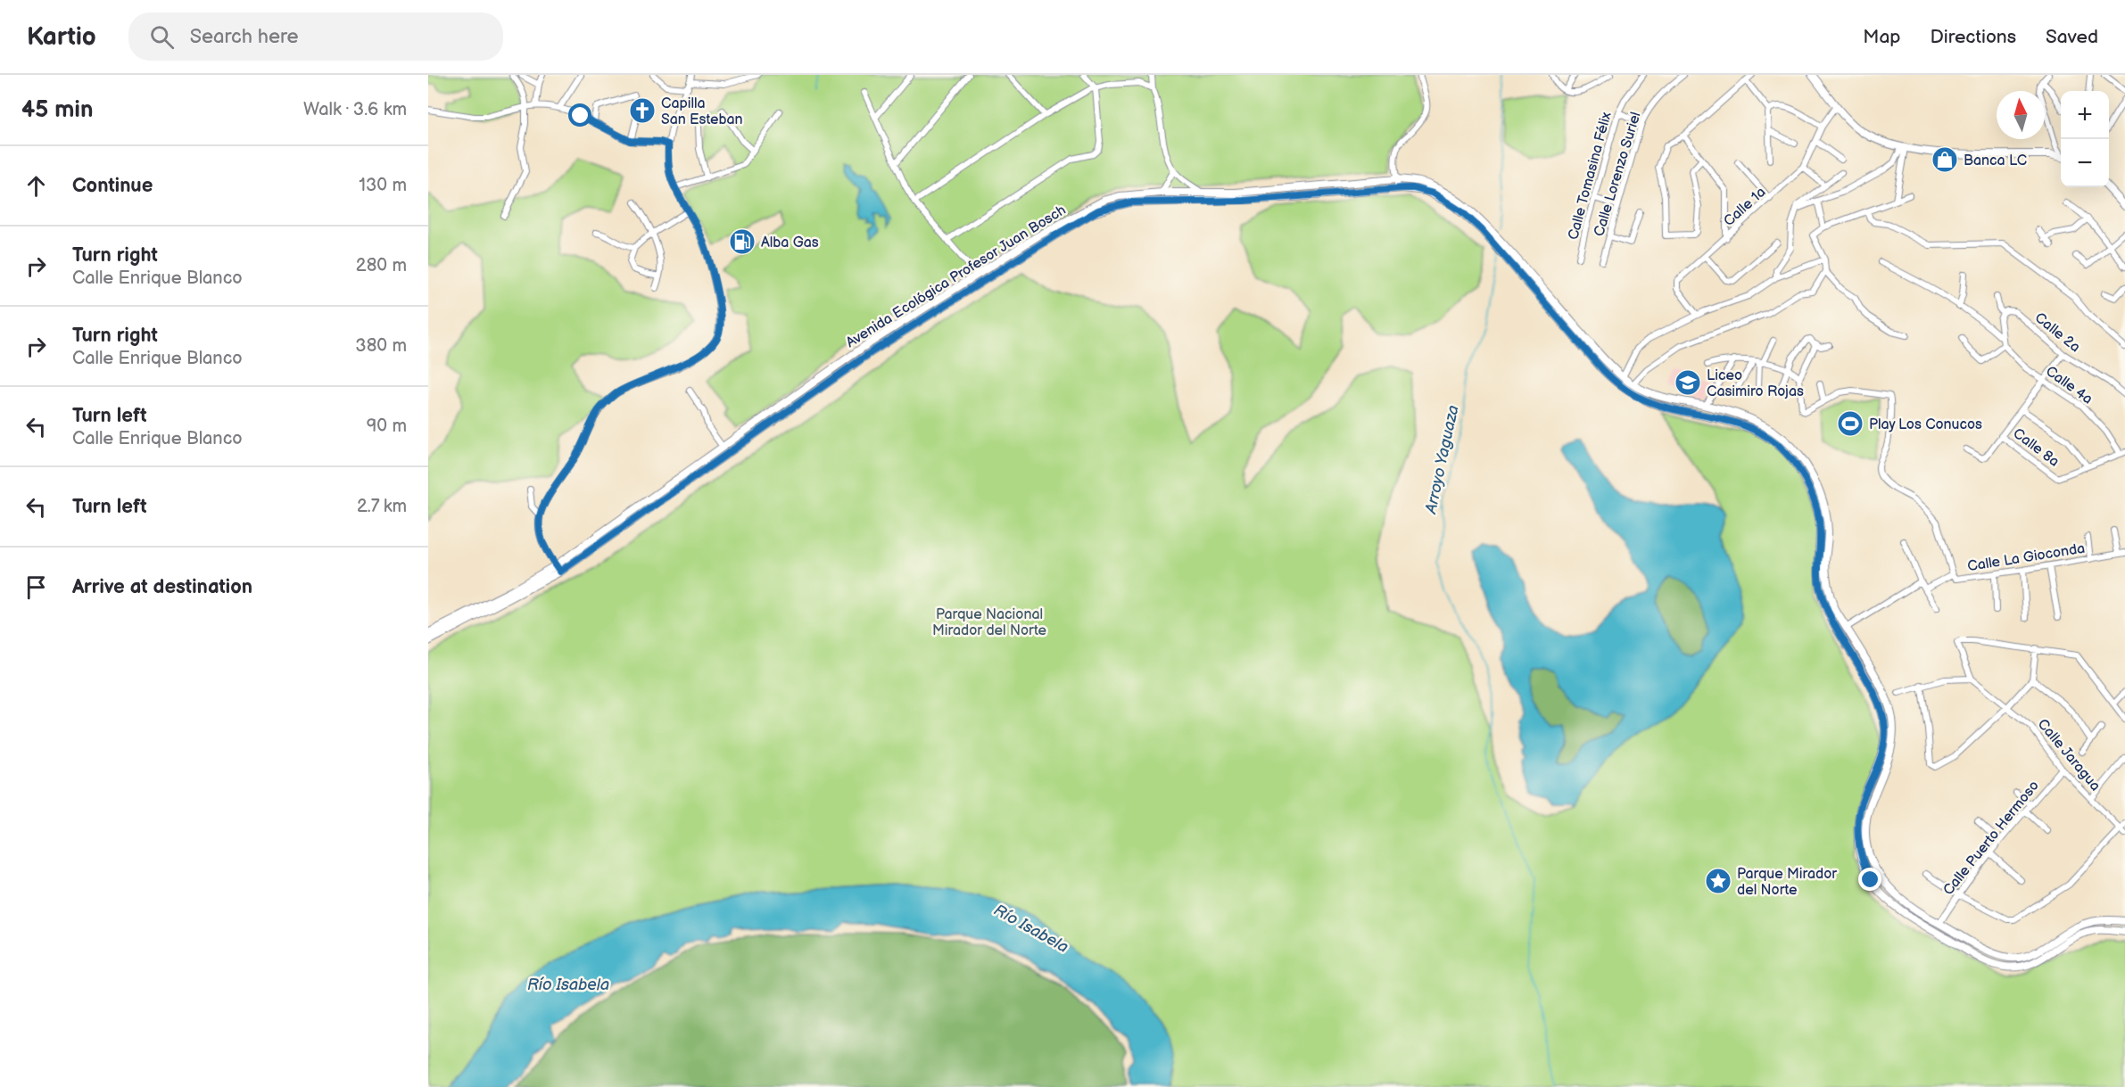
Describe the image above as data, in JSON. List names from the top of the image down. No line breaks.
{"streets":{"street":["Calle Lorenzo Suriel","Calle Tomasina Félix","Calle 1a","Avenida Ecológica Profesor Juan Bosch","Calle 2a","Calle 4a","Calle 8a","Calle La Gioconda","Calle Jaragua","Calle Puerto Hermoso"]},"crossings":[["Avenida Ecológica Profesor Juan Bosch","Calle Puerto Hermoso"],["Calle Jaragua","Calle Puerto Hermoso"]],"water":["Arroyo Yaguaza","Río Isabela"],"parks":["Parque Nacional Mirador del Norte"],"places":{"church":["Capilla San Esteban"],"shop":["Banca LC"],"fuel station":["Alba Gas"],"school or university":["Liceo Casimiro Rojas"],"sports":["Play Los Conucos"],"place":["Parque Mirador del Norte"]},"north":"top","page":{"header":"Kartio","search":"Search here","nav":["Map","Directions","Saved"],"heading":["45 min","Walk · 3.6 km"],"map_buttons":["+","−"],"list":[["Continue","130 m"],["Turn right","Calle Enrique Blanco","280 m"],["Turn right","Calle Enrique Blanco","380 m"],["Turn left","Calle Enrique Blanco","90 m"],["Turn left","2.7 km"],"Arrive at destination"]}}
